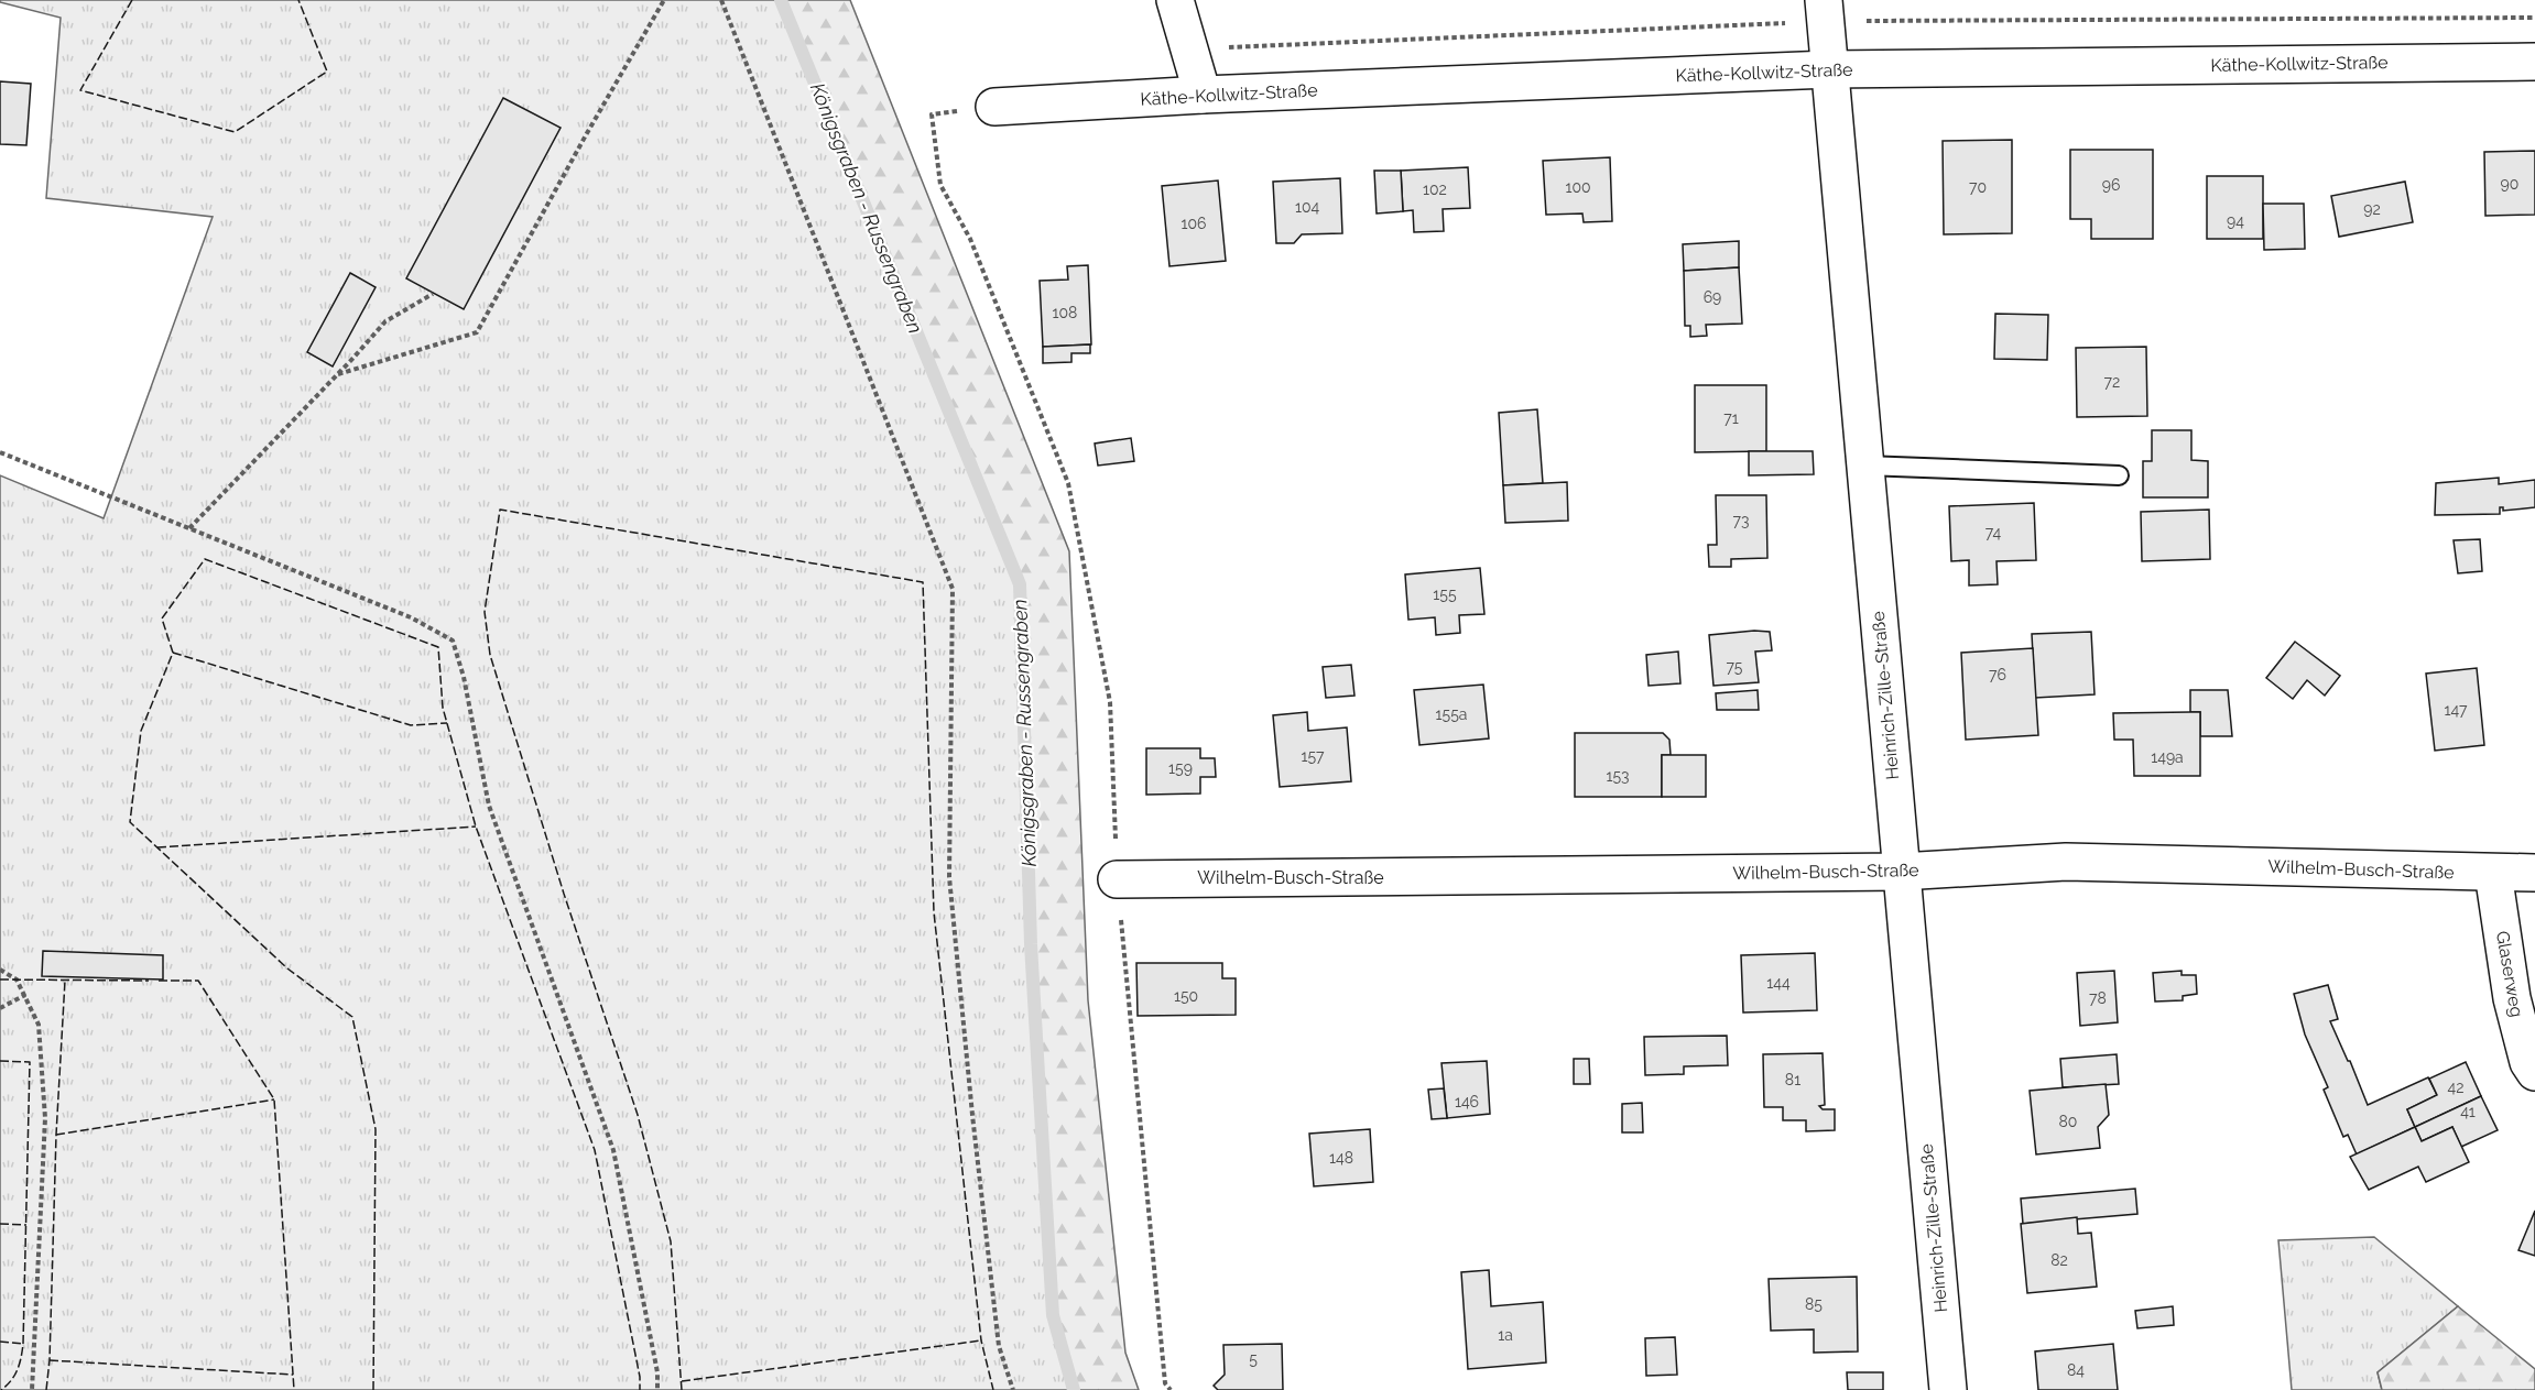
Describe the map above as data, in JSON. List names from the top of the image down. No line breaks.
{"streets":{"street":["Käthe-Kollwitz-Straße","Heinrich-Zille-Straße","Wilhelm-Busch-Straße","Glaserweg"]},"crossings":[["Käthe-Kollwitz-Straße","Heinrich-Zille-Straße"],["Heinrich-Zille-Straße","Wilhelm-Busch-Straße"],["Wilhelm-Busch-Straße","Glaserweg"]],"water":["Königsgraben - Russengraben"],"house_numbers":["90","96","100","70","102","104","92","94","106","69","108","72","71","73","74","155","75","76","147","155a","157","149a","159","153","144","150","78","81","42","146","41","80","148","82","85","1a","5","84"]}
